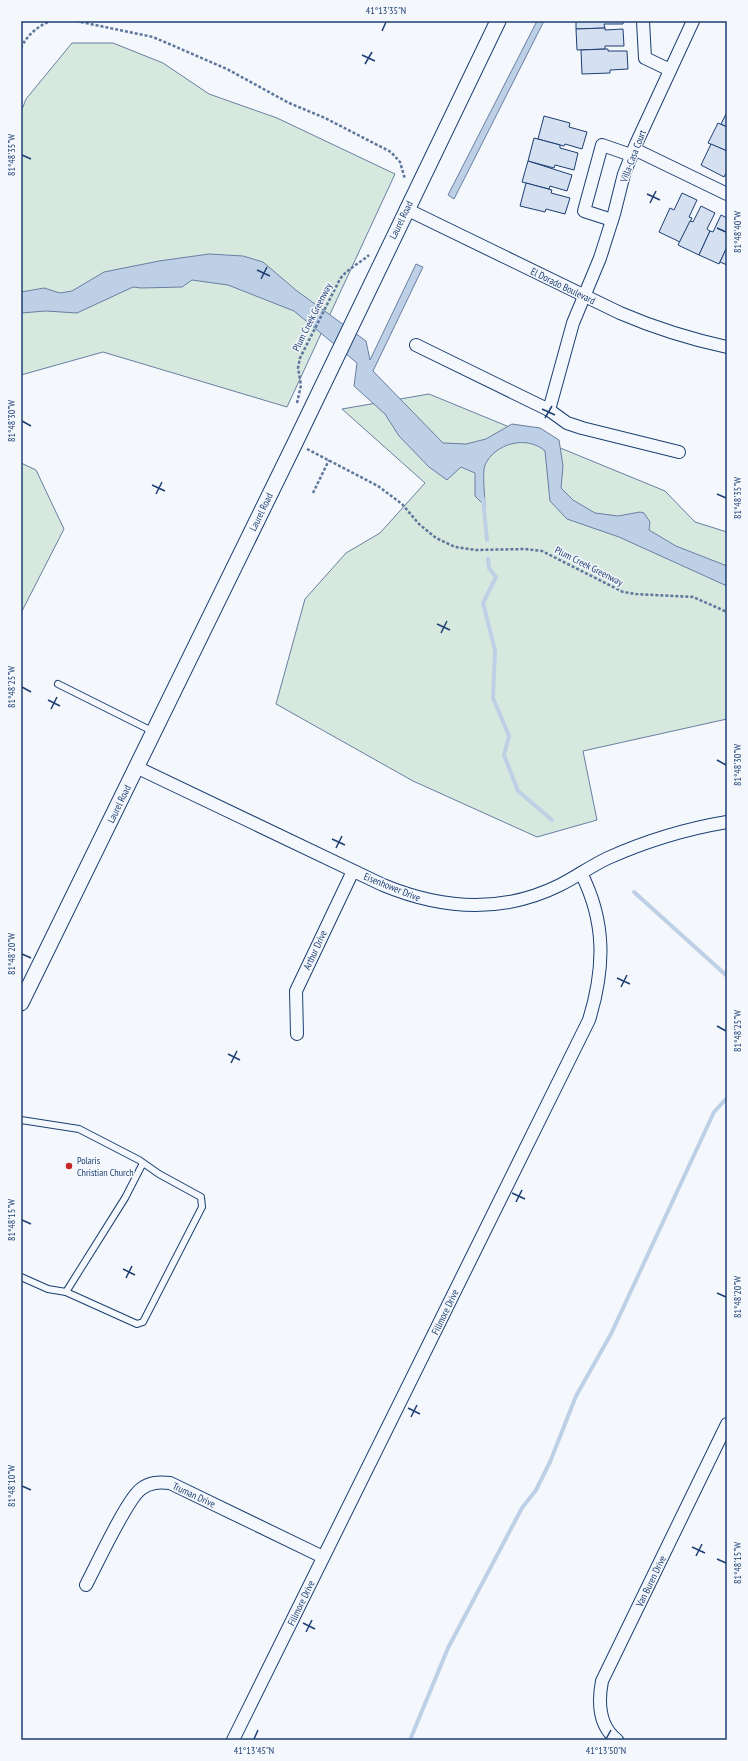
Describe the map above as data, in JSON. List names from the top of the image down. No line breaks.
{"streets":{"street":["Villa-Casa Court","Laurel Road","El Dorado Boulevard","Eisenhower Drive","Arthur Drive","Fillmore Drive","Truman Drive","Van Buren Drive"],"path":["Plum Creek Greenway"]},"crossings":[["Villa-Casa Court","El Dorado Boulevard"],["Laurel Road","El Dorado Boulevard"],["Laurel Road","Plum Creek Greenway"],["Laurel Road","Eisenhower Drive"],["Eisenhower Drive","Arthur Drive"],["Eisenhower Drive","Fillmore Drive"],["Fillmore Drive","Truman Drive"]],"places":["Polaris Christian Church"],"coordinates":["41°13'35\"N","81°48'35\"W","81°48'40\"W","81°48'30\"W","81°48'25\"W","81°48'20\"W","81°48'15\"W","81°48'10\"W","41°13'45\"N","41°13'50\"N"]}
